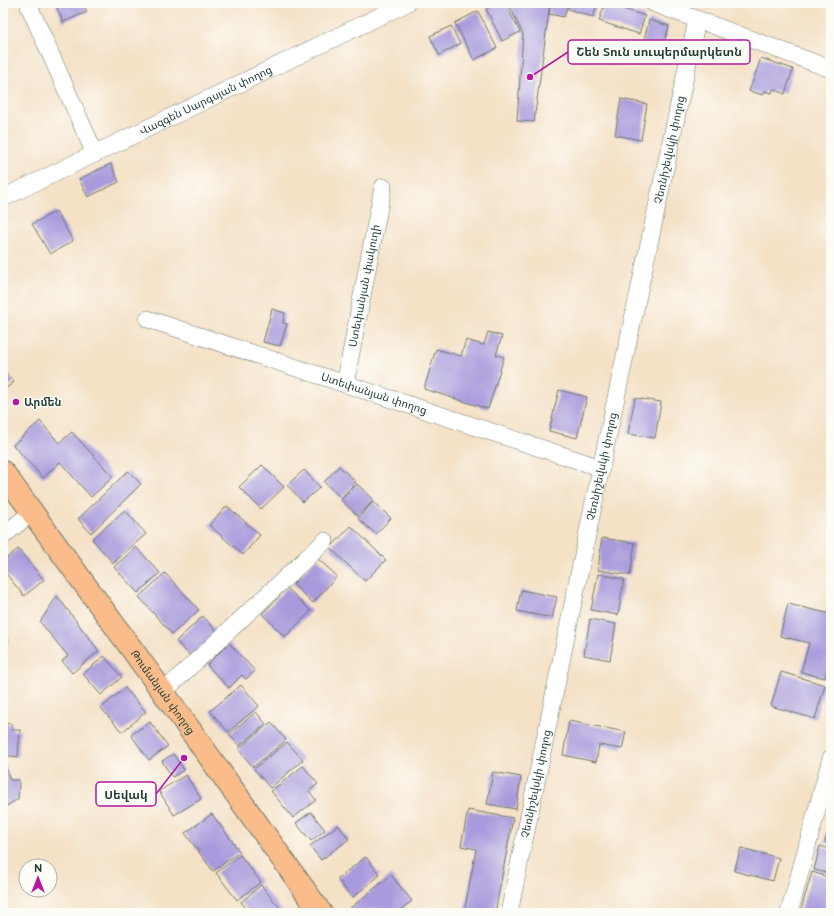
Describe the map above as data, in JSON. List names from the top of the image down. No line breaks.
{"streets":{"main road":["Թումանյան փողոց"],"street":["Վազգեն Սարգսյան փողոց","Չեռնիշեվսկի փողոց","Ստեփանյան փակուղի","Ստեփանյան փողոց"]},"crossings":[["Չեռնիշեվսկի փողոց","Ստեփանյան փողոց"],["Ստեփանյան փակուղի","Ստեփանյան փողոց"]],"places":["Շեն Տուն սուպերմարկետն","Արմեն","Սեվակ"],"north":"top"}
